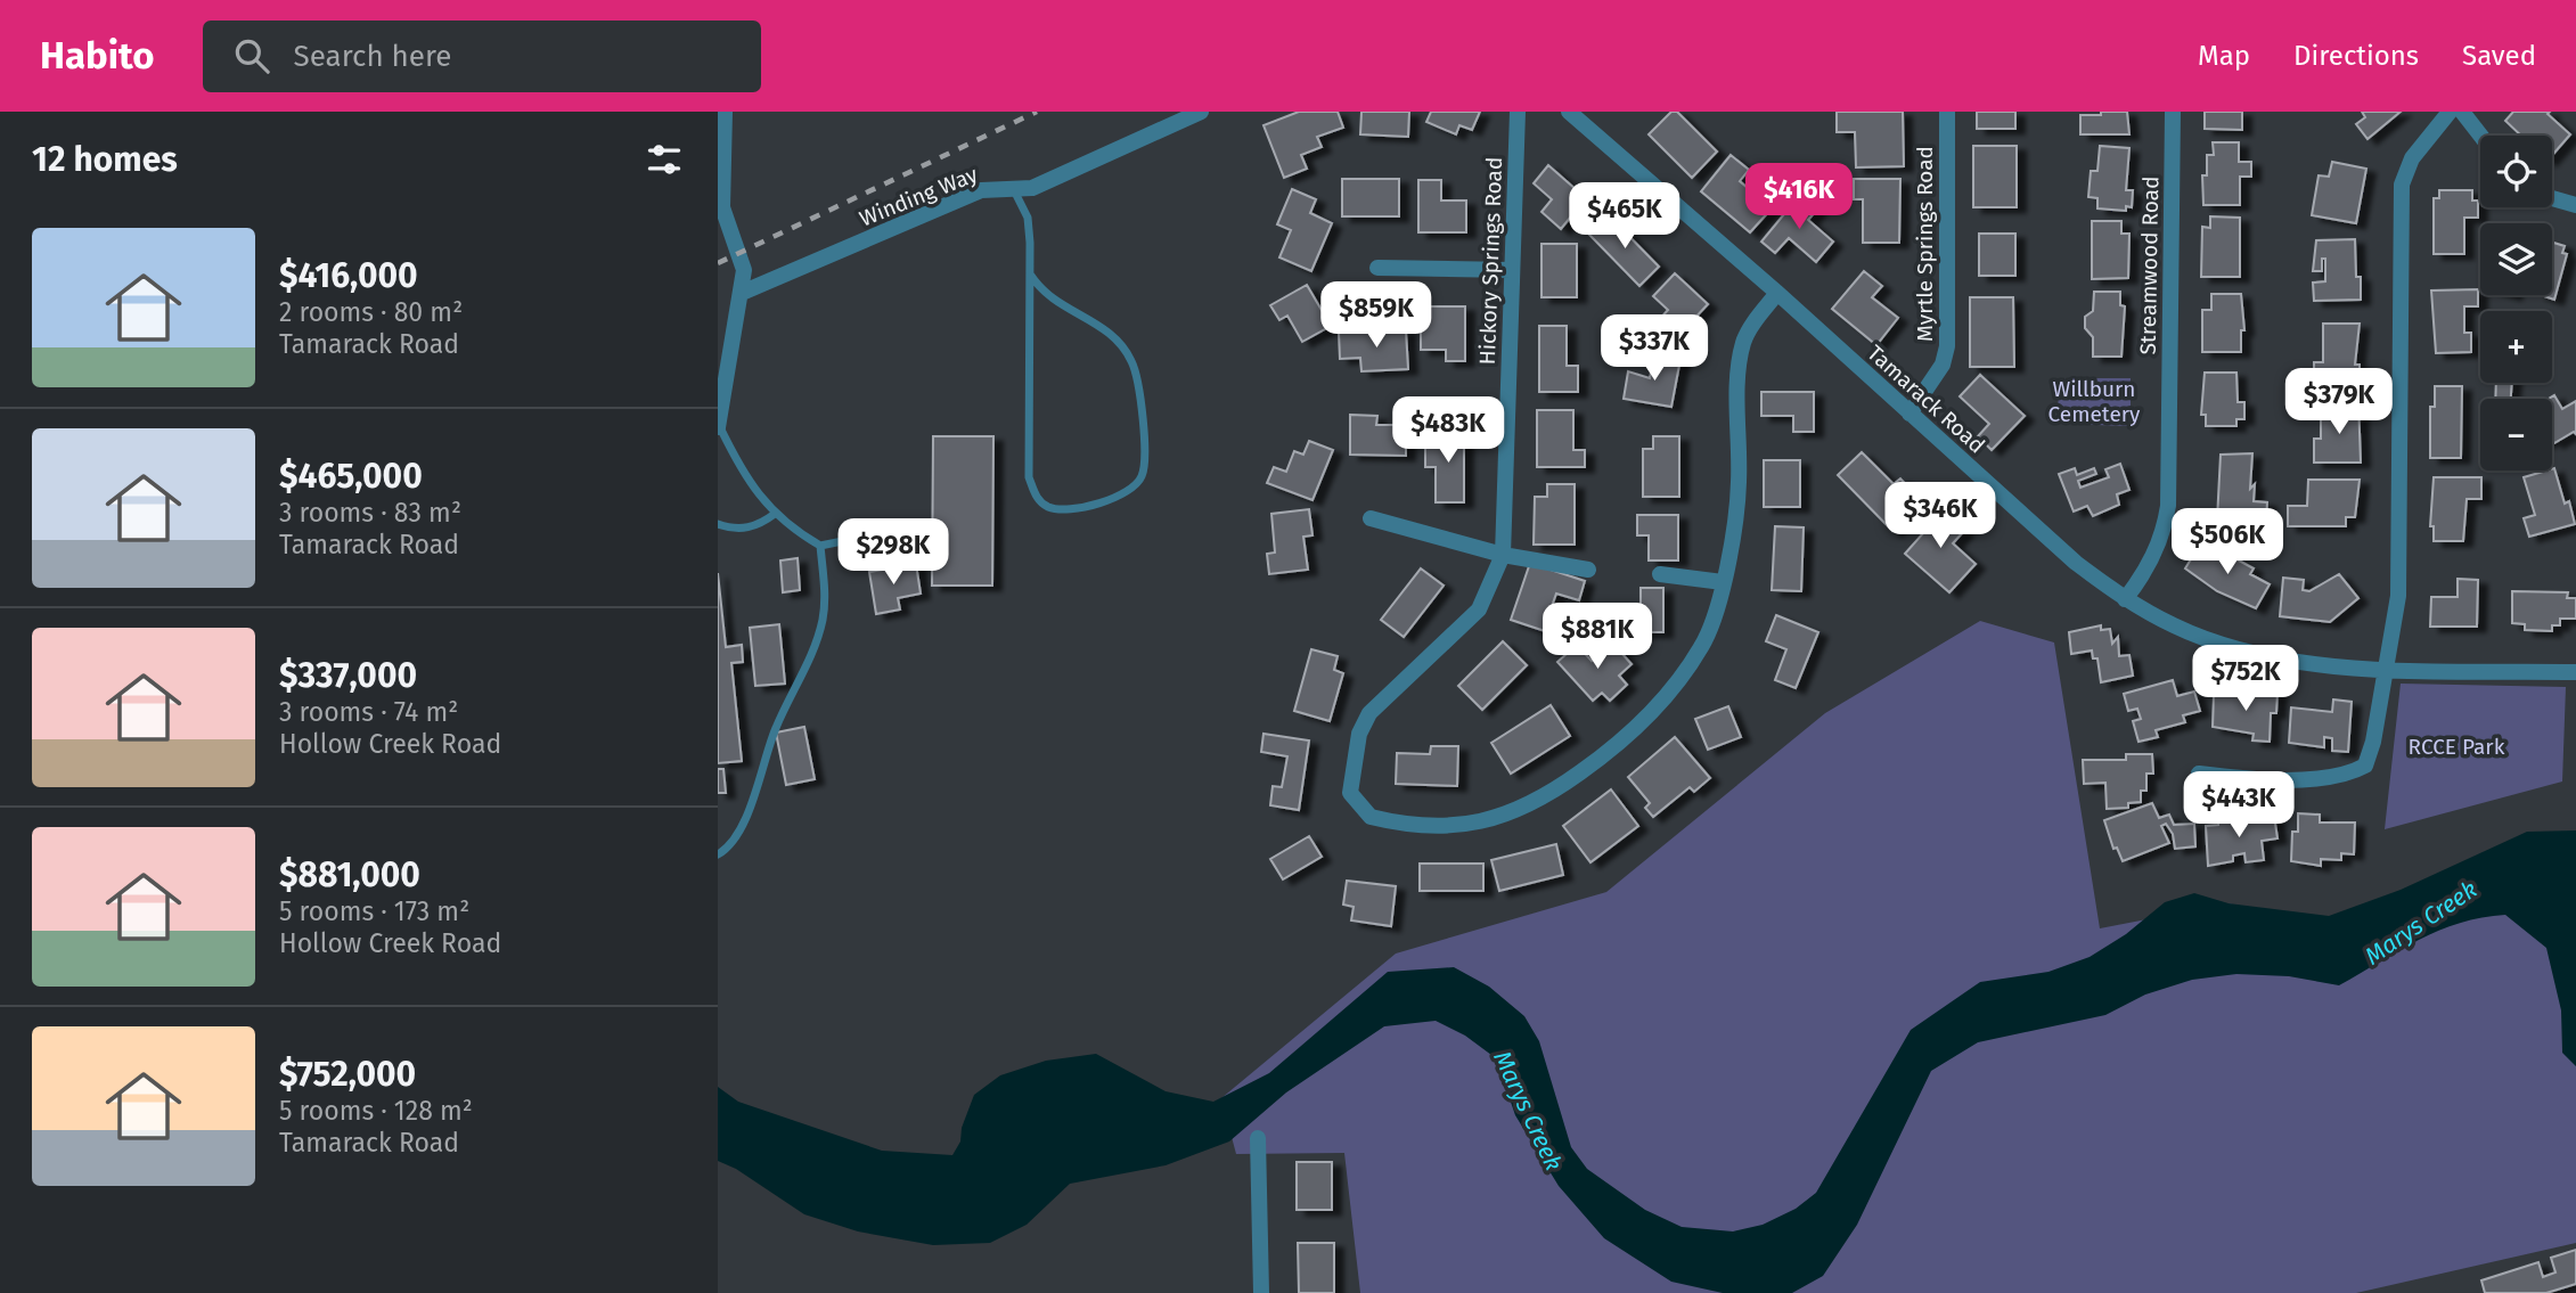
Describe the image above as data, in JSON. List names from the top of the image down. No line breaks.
{"streets":{"street":["Winding Way","Myrtle Springs Road","Hickory Springs Road","Streamwood Road","Tamarack Road"]},"crossings":[["Myrtle Springs Road","Tamarack Road"],["Streamwood Road","Tamarack Road"]],"water":["Marys Creek"],"parks":["Willburn Cemetery","RCCE Park"],"page":{"header":"Habito","search":"Search here","nav":["Map","Directions","Saved"],"heading":"12 homes","map_buttons":["+","−"],"price":["$416K","$465K","$859K","$337K","$379K","$483K","$346K","$506K","$298K","$881K","$752K","$443K"],"list":[{"name":"$416,000","note":"2 rooms · 80 m² · Tamarack Road"},{"name":"$465,000","note":"3 rooms · 83 m² · Tamarack Road"},{"name":"$337,000","note":"3 rooms · 74 m² · Hollow Creek Road"},{"name":"$881,000","note":"5 rooms · 173 m² · Hollow Creek Road"},{"name":"$752,000","note":"5 rooms · 128 m² · Tamarack Road"}]}}
